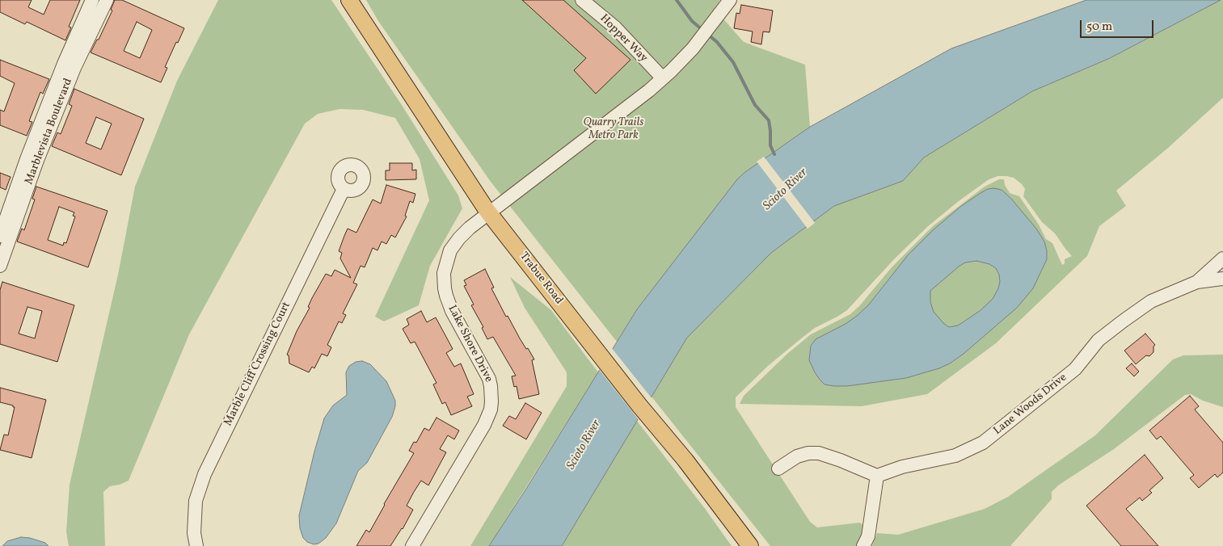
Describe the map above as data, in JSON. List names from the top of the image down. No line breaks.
{"streets":{"main road":["Trabue Road"],"street":["Hopper Way","Marblevista Boulevard","Lake Shore Drive","Marble Cliff Crossing Court","Lane Woods Drive"]},"crossings":[["Hopper Way","Lake Shore Drive"],["Trabue Road","Lake Shore Drive"]],"water":["Scioto River"],"parks":["Quarry Trails Metro Park"],"scale_bar":"50 m"}
